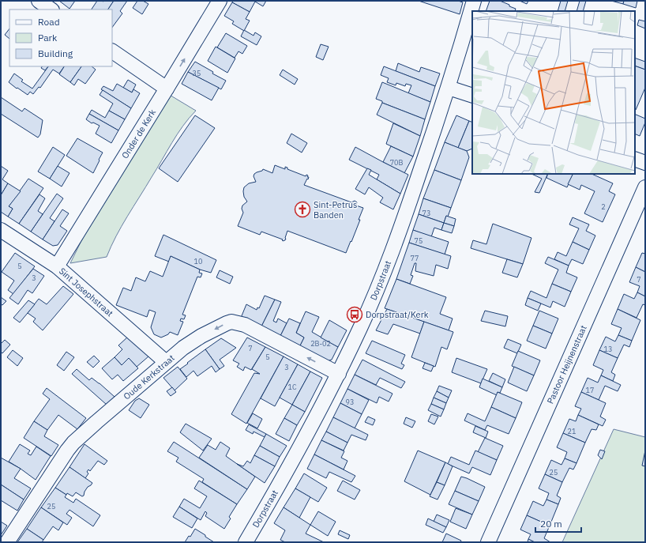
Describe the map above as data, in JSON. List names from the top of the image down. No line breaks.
{"streets":{"street":["Onder de Kerk","Dorpstraat","Sint Josephstraat","Pastoor Heijnenstraat","Oude Kerkstraat"]},"crossings":[["Onder de Kerk","Sint Josephstraat"],["Dorpstraat","Oude Kerkstraat"],["Sint Josephstraat","Oude Kerkstraat"]],"one_way":["Oude Kerkstraat"],"places":{"church":["Sint-Petrus Banden"],"bus stop":["Dorpstraat/Kerk"]},"house_numbers":["35","70B","2","73","75","77","10","5","3","7","2B-02","7","13","5","3","1C","17","93","21","25","25"],"legend":["Road","Park","Building"],"scale_bar":"20 m"}
